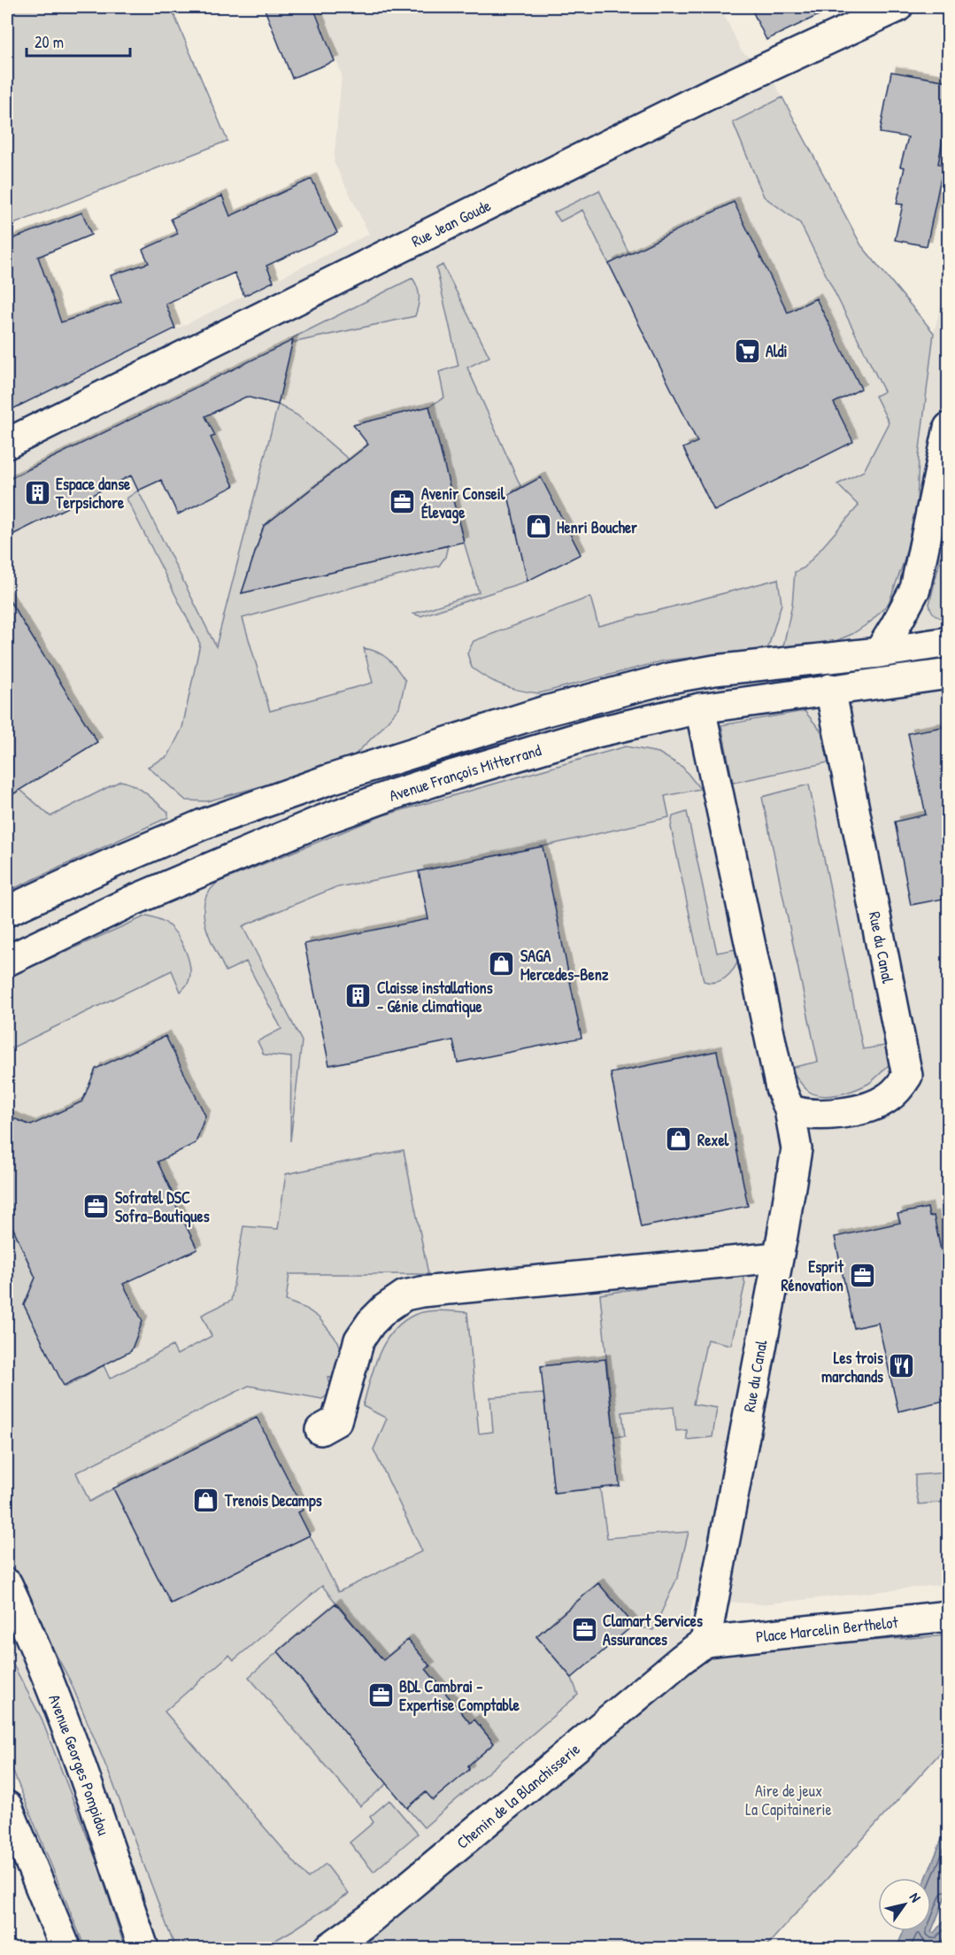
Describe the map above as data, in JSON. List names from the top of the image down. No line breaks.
{"streets":{"street":["Rue Jean Goude","Avenue François Mitterrand","Rue du Canal","Place Marcelin Berthelot","Avenue Georges Pompidou","Chemin de la Blanchisserie"]},"crossings":[["Avenue François Mitterrand","Rue du Canal"],["Rue du Canal","Place Marcelin Berthelot"],["Rue du Canal","Chemin de la Blanchisserie"],["Place Marcelin Berthelot","Chemin de la Blanchisserie"]],"parks":["Aire de jeux La Capitainerie"],"places":{"supermarket":["Aldi"],"building":["Espace danse Terpsichore","Claisse installations - Génie climatique"],"office":["Avenir Conseil Élevage","Sofratel DSC Sofra-Boutiques","Esprit Rénovation","Clamart Services Assurances","BDL Cambrai - Expertise Comptable"],"shop":["Henri Boucher","SAGA Mercedes-Benz","Rexel","Trenois Decamps"],"restaurant":["Les trois marchands"]},"scale_bar":"20 m","north":"top right"}
